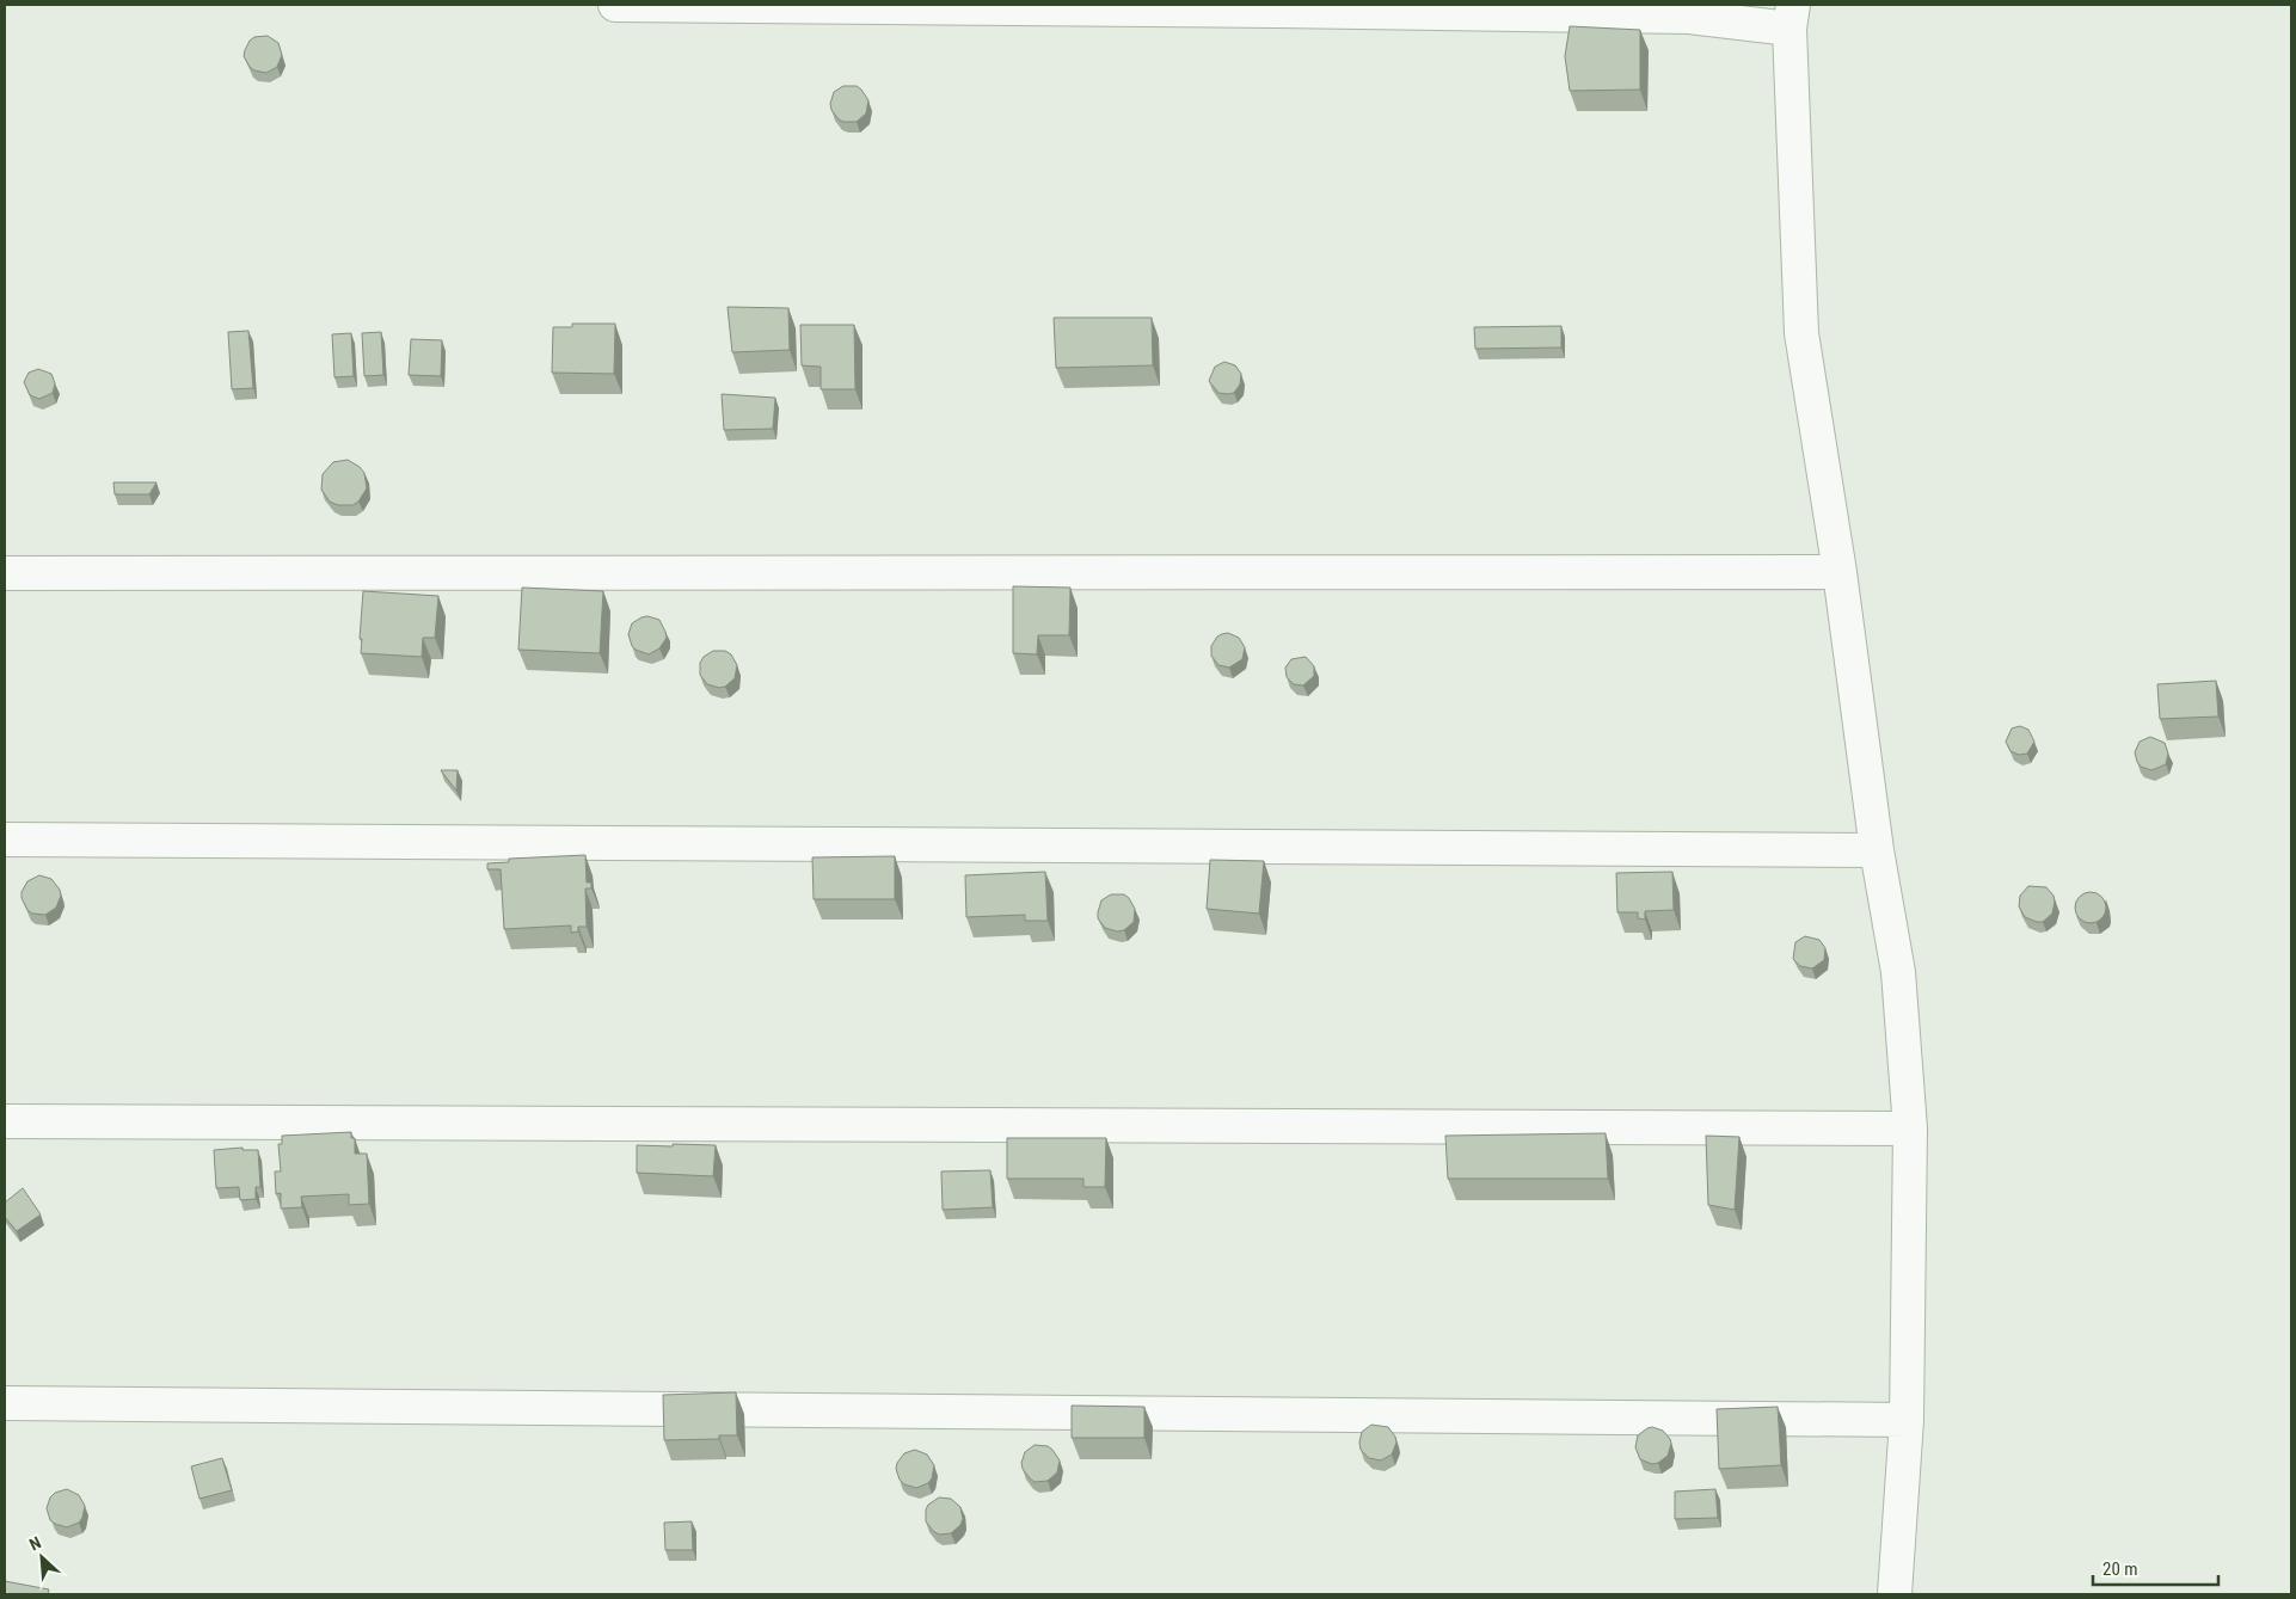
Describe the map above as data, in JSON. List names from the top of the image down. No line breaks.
{"scale_bar":"20 m","north":"top left"}
